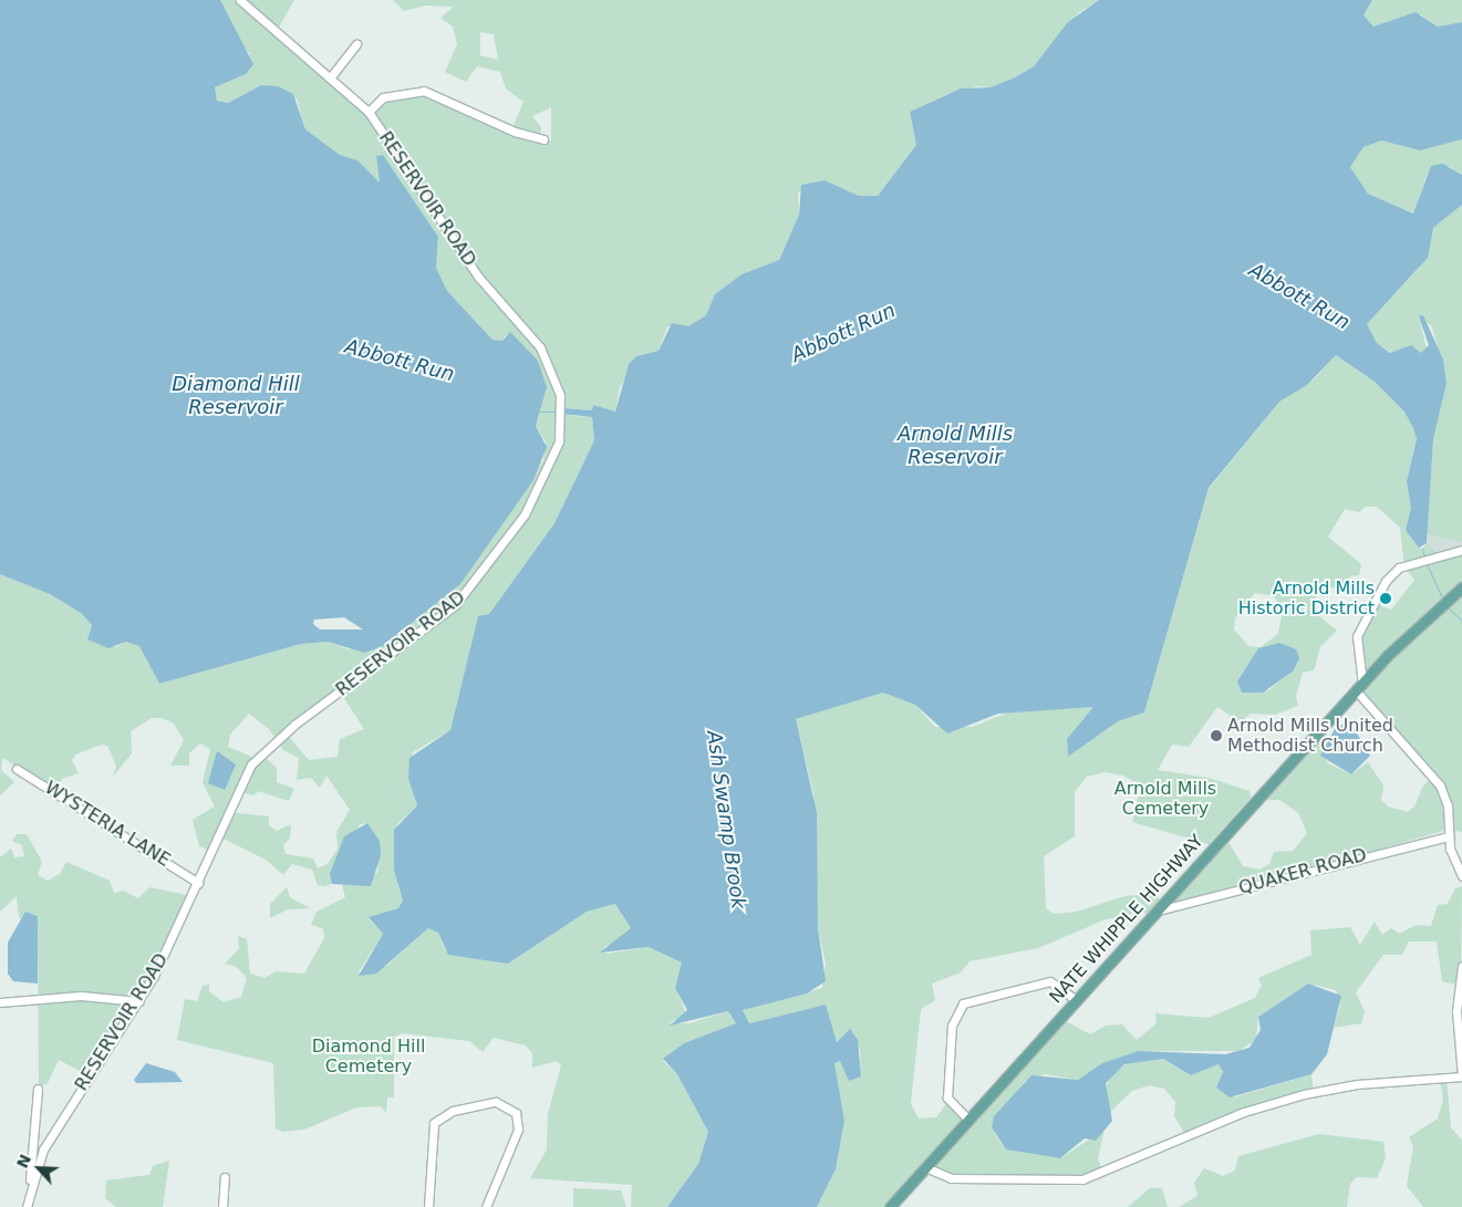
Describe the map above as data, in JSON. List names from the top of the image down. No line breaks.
{"streets":{"main road":["NATE WHIPPLE HIGHWAY"],"street":["RESERVOIR ROAD","WYSTERIA LANE","QUAKER ROAD"]},"crossings":[["RESERVOIR ROAD","WYSTERIA LANE"],["QUAKER ROAD","NATE WHIPPLE HIGHWAY"]],"water":["Abbott Run","Diamond Hill Reservoir","Arnold Mills Reservoir","Ash Swamp Brook"],"parks":["Arnold Mills Cemetery","Diamond Hill Cemetery"],"places":["Arnold Mills Historic District","Arnold Mills United Methodist Church"],"north":"top left"}
